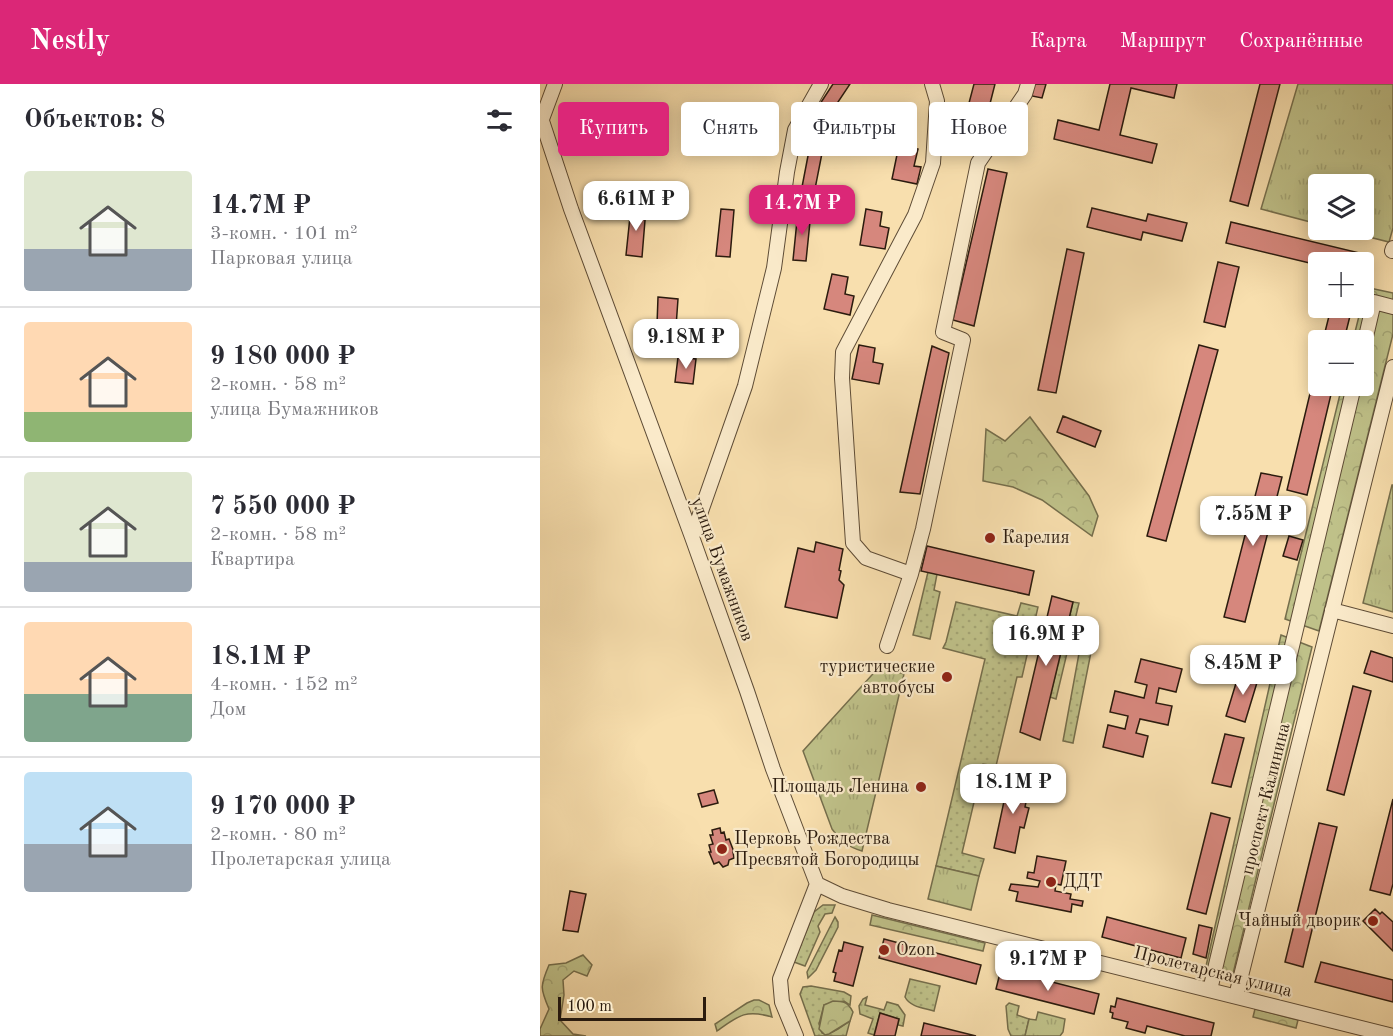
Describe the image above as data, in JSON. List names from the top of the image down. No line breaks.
{"streets":{"street":["улица Бумажников","проспект Калинина","Пролетарская улица"]},"crossings":[["улица Бумажников","Пролетарская улица"],["проспект Калинина","Пролетарская улица"]],"places":["Карелия","туристические автобусы","Площадь Ленина","Церковь Рождества Пресвятой Богородицы","ДДТ","Чайный дворик","Ozon"],"scale_bar":"100 m","page":{"header":"Nestly","nav":["Карта","Маршрут","Сохранённые"],"heading":"Объектов: 8","chip":["Купить","Снять","Фильтры","Новое"],"list":[{"name":"14.7M ₽","note":"3-комн. · 101 m² · Парковая улица"},{"name":"9 180 000 ₽","note":"2-комн. · 58 m² · улица Бумажников"},{"name":"7 550 000 ₽","note":"2-комн. · 58 m² · Квартира"},{"name":"18.1M ₽","note":"4-комн. · 152 m² · Дом"},{"name":"9 170 000 ₽","note":"2-комн. · 80 m² · Пролетарская улица"}],"map_buttons":["+","−"],"price":["6.61M ₽","14.7M ₽","9.18M ₽","7.55M ₽","16.9M ₽","8.45M ₽","18.1M ₽","9.17M ₽"],"scale":"100 m"}}
